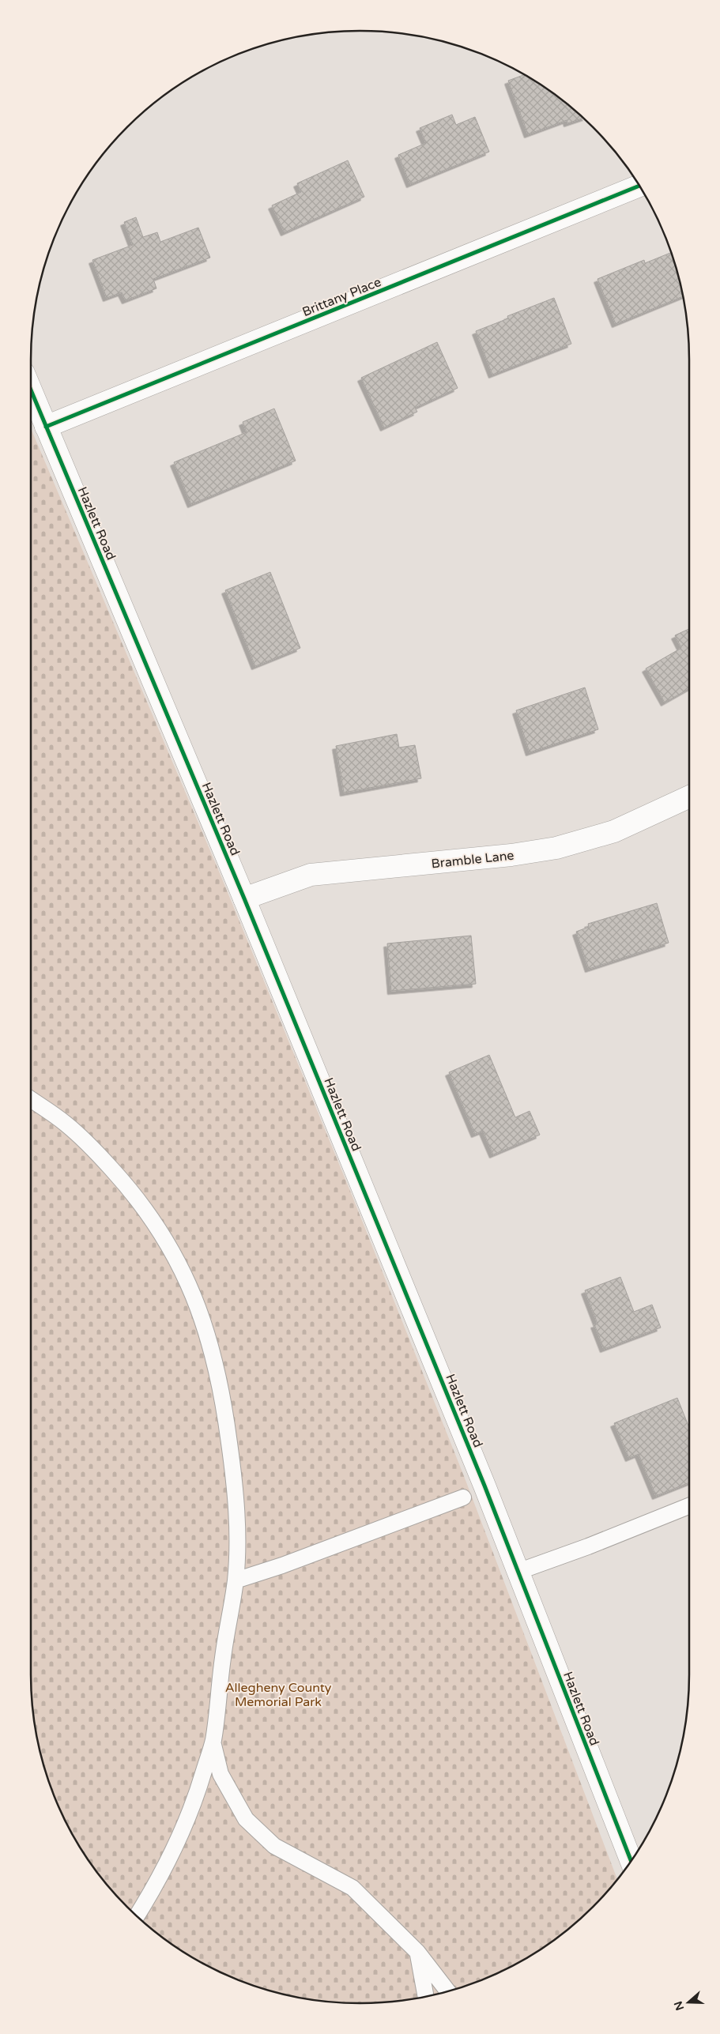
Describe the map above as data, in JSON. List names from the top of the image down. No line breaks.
{"streets":{"street":["Brittany Place","Hazlett Road","Bramble Lane"]},"crossings":[["Brittany Place","Hazlett Road"],["Hazlett Road","Bramble Lane"]],"parks":["Allegheny County Memorial Park"],"north":"left"}
